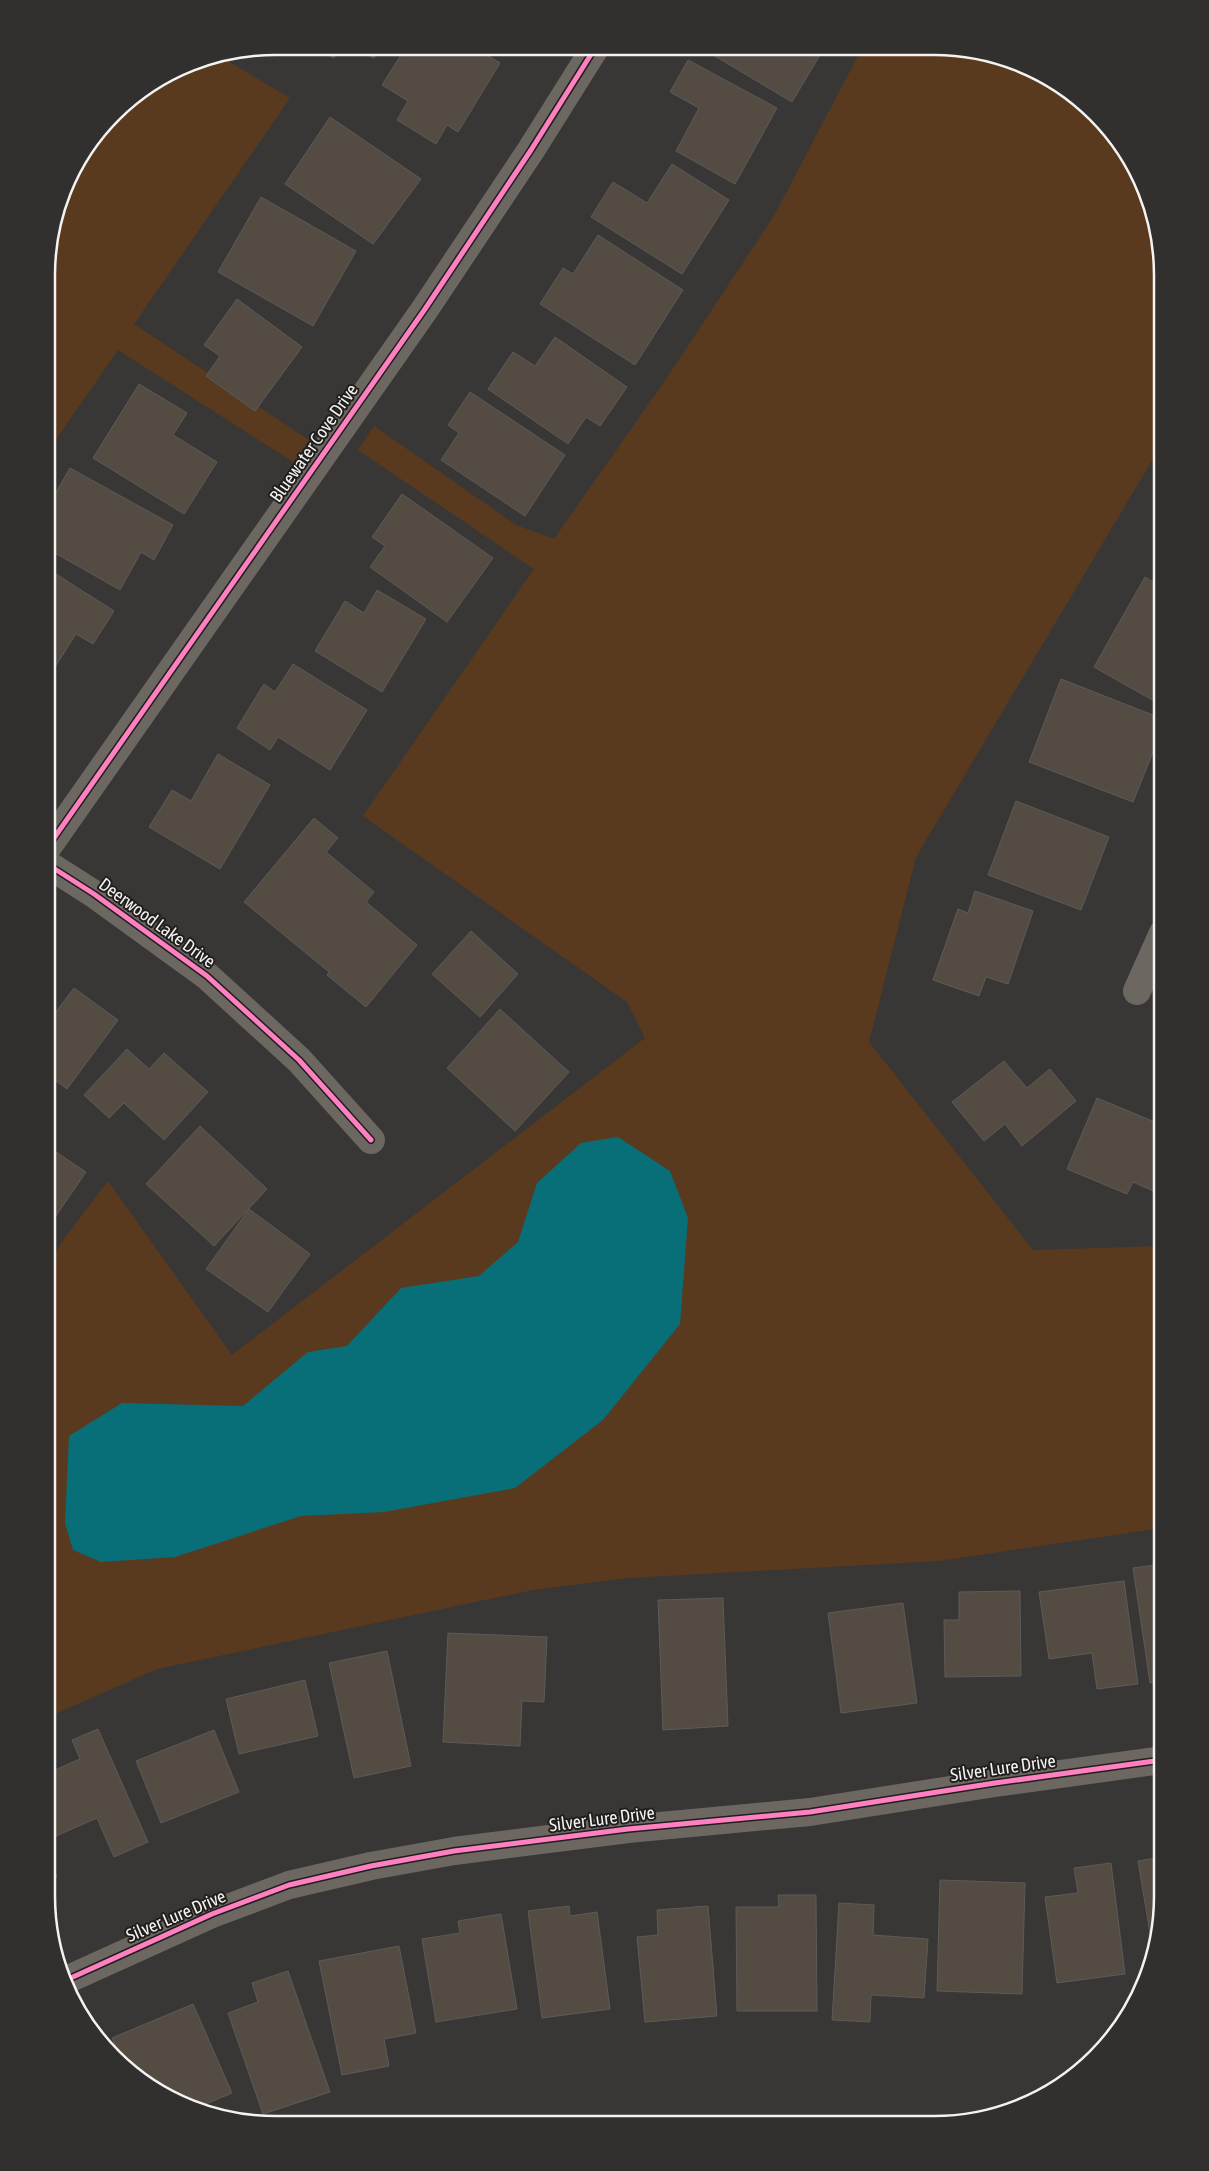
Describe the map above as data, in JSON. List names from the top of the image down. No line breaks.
{"streets":{"street":["Bluewater Cove Drive","Deerwood Lake Drive","Silver Lure Drive"]}}
